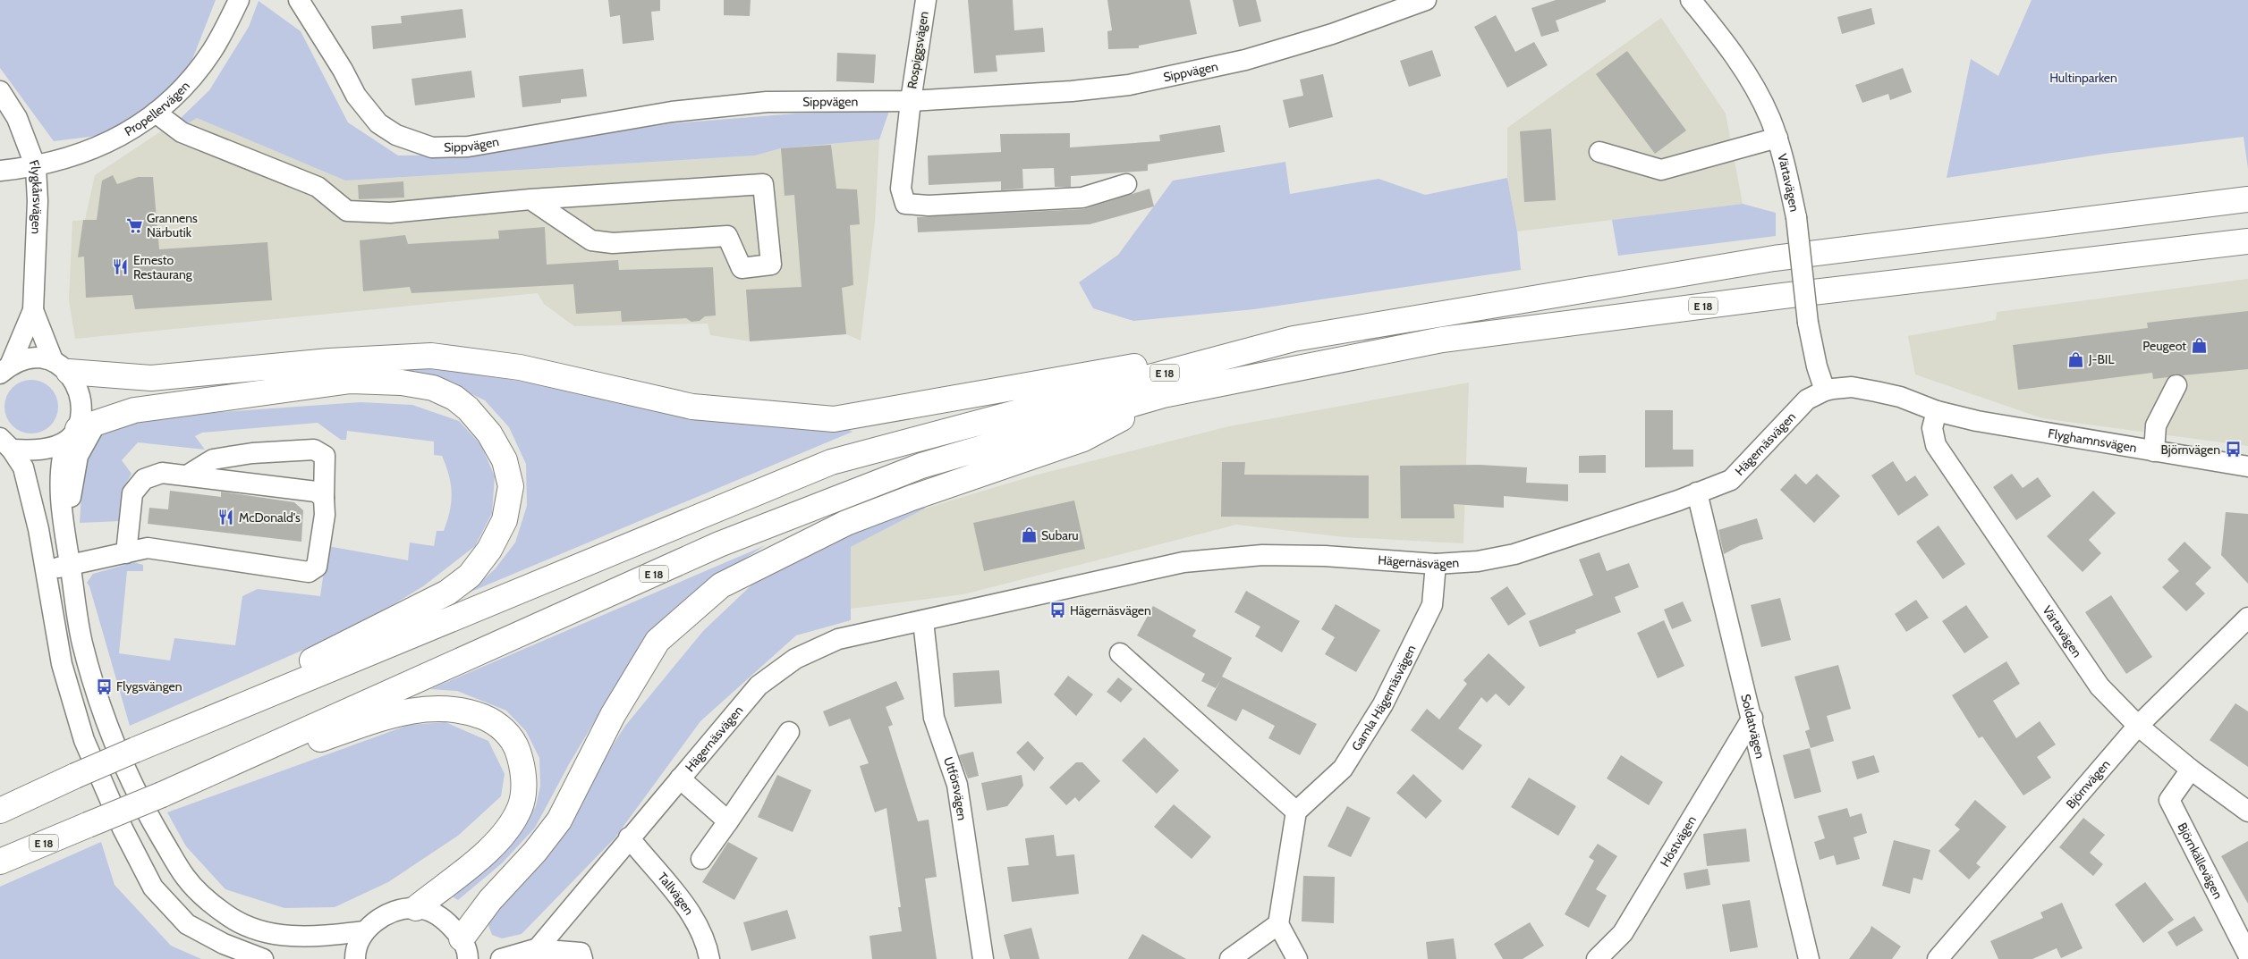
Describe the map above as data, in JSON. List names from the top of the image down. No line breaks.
{"streets":{"highway":["E 18"],"street":["Rospiggsvägen","Sippvägen","Propellervägen","Värtavägen","Flygkårsvägen","Flyghamnsvägen","Hägernäsvägen","Gamla Hägernäsvägen","Soldatvägen","Björnvägen","Utförsvägen","Höstvägen","Björnkällevägen","Tallvägen"]},"crossings":[["Rospiggsvägen","Sippvägen"],["Propellervägen","Flygkårsvägen"],["Värtavägen","Flyghamnsvägen"],["Värtavägen","Hägernäsvägen"],["Värtavägen","Björnvägen"],["Värtavägen","Björnkällevägen"],["Flyghamnsvägen","Hägernäsvägen"],["Hägernäsvägen","Gamla Hägernäsvägen"],["Hägernäsvägen","Soldatvägen"],["Hägernäsvägen","Utförsvägen"],["Hägernäsvägen","Tallvägen"],["Soldatvägen","Höstvägen"]],"parks":["Hultinparken"],"places":{"supermarket":["Grannens Närbutik"],"restaurant":["Ernesto Restaurang","McDonald's"],"shop":["Peugeot","J-BIL","Subaru"],"bus stop":["Björnvägen","Hägernäsvägen","Flygsvängen"]}}
